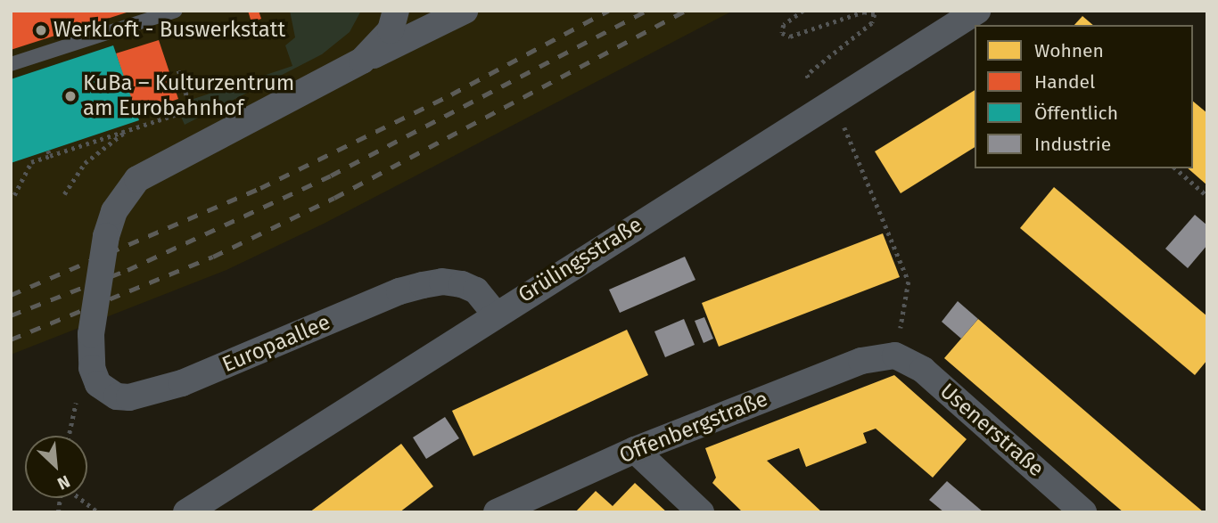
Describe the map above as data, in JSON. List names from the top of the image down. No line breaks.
{"streets":{"street":["Grülingsstraße","Europaallee","Offenbergstraße","Usenerstraße"]},"crossings":[["Grülingsstraße","Europaallee"],["Offenbergstraße","Usenerstraße"]],"places":["WerkLoft - Buswerkstatt","KuBa – Kulturzentrum am Eurobahnhof"],"legend":["Wohnen","Handel","Öffentlich","Industrie"],"north":"bottom right"}
